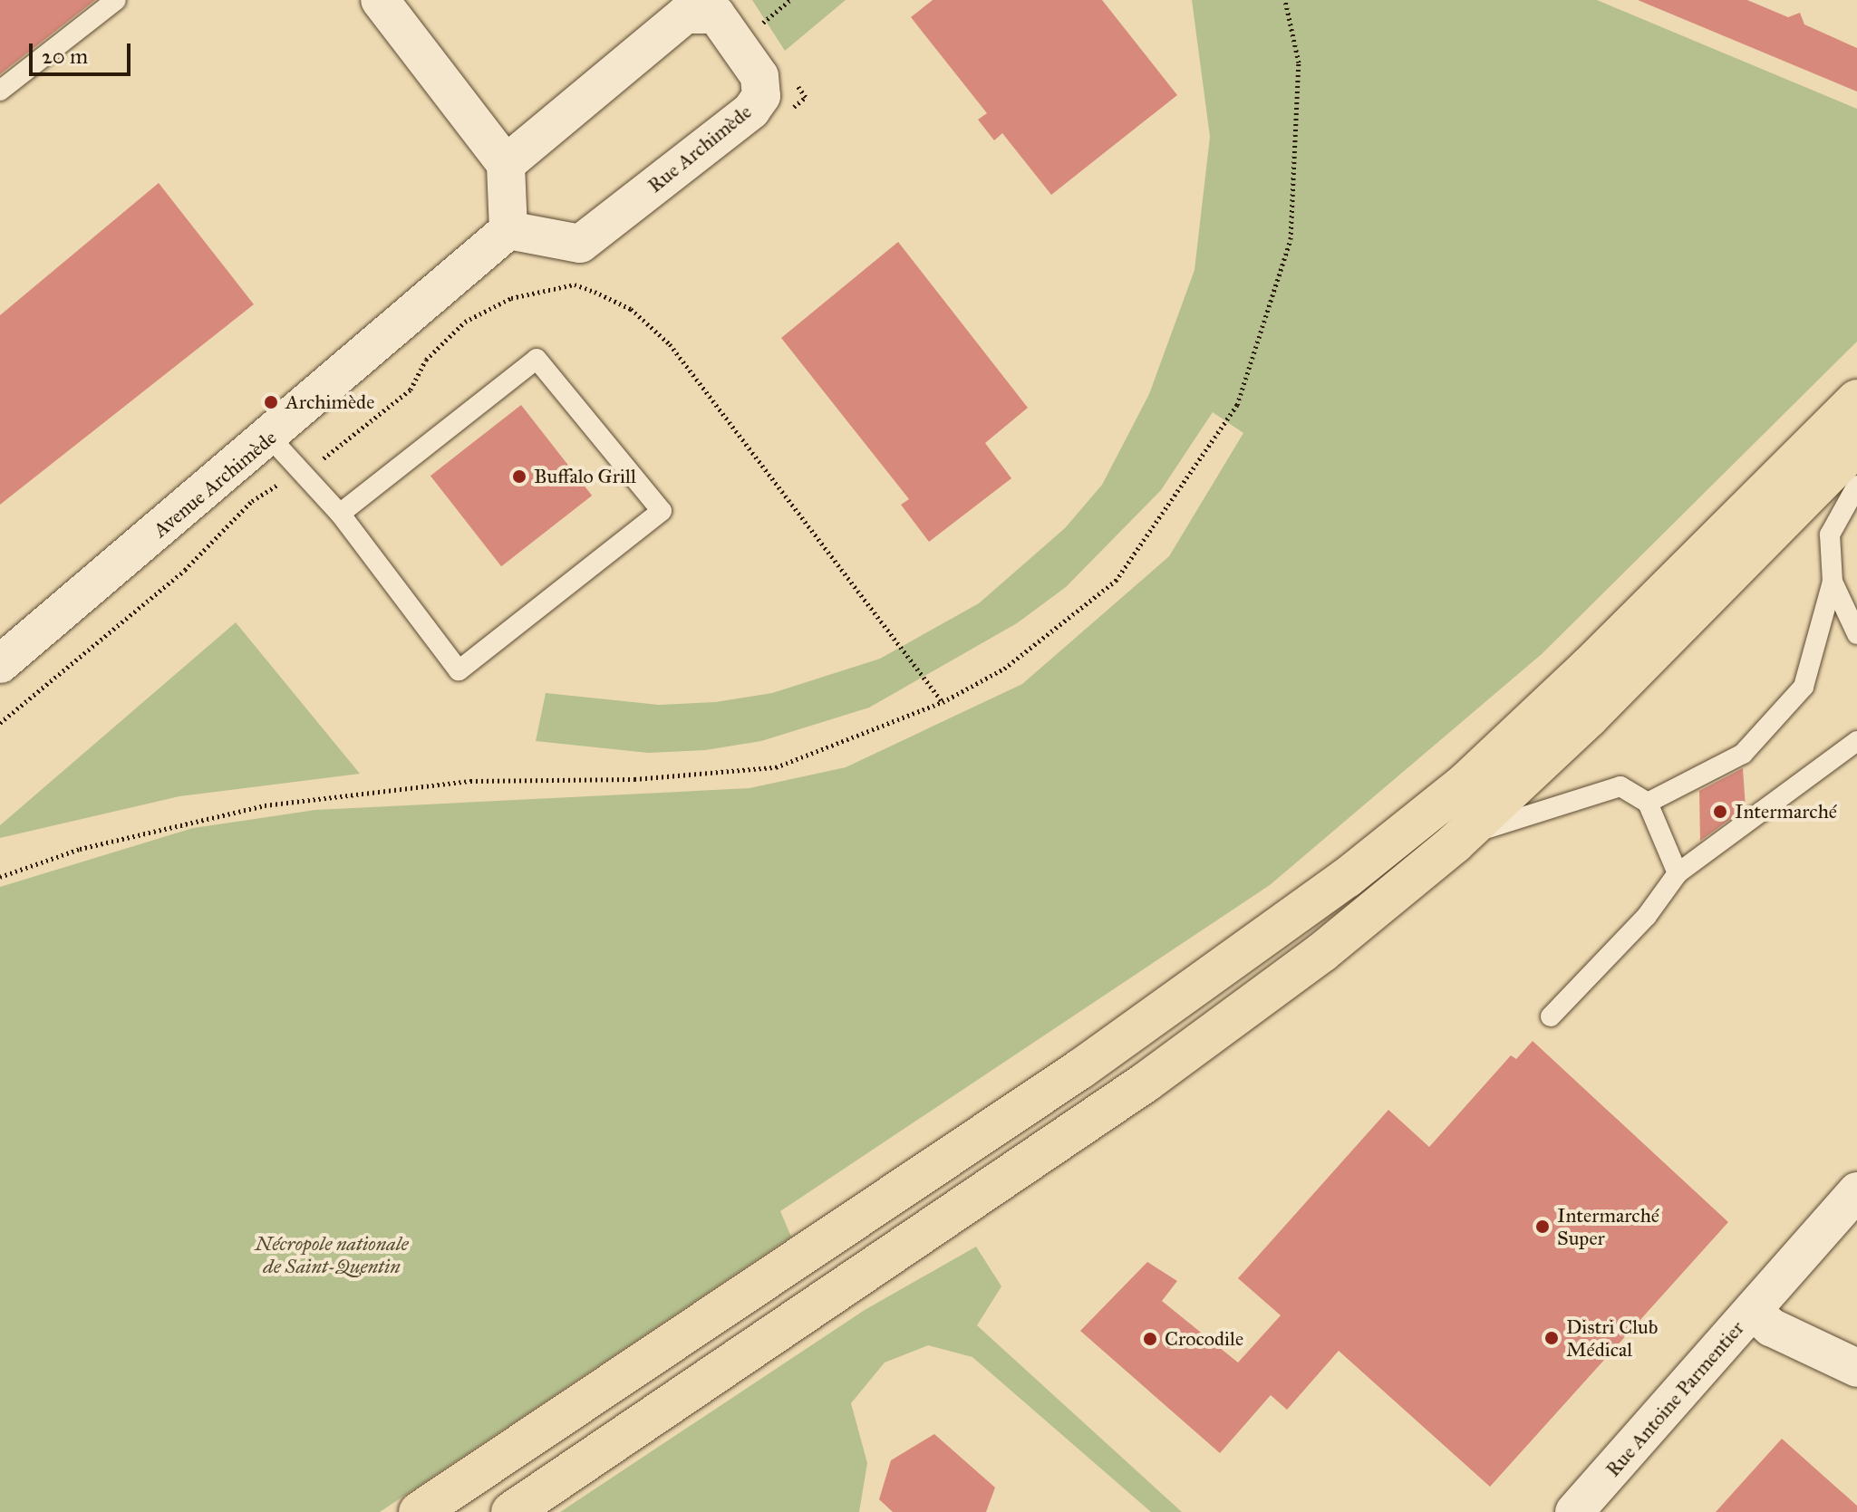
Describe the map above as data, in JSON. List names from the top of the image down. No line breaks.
{"streets":{"street":["Rue Archimède","Avenue Archimède","Rue Antoine Parmentier"]},"crossings":[["Rue Archimède","Avenue Archimède"]],"parks":["Nécropole nationale de Saint-Quentin"],"places":["Archimède","Buffalo Grill","Intermarché","Intermarché Super","Distri Club Médical","Crocodile"],"scale_bar":"20 m"}
